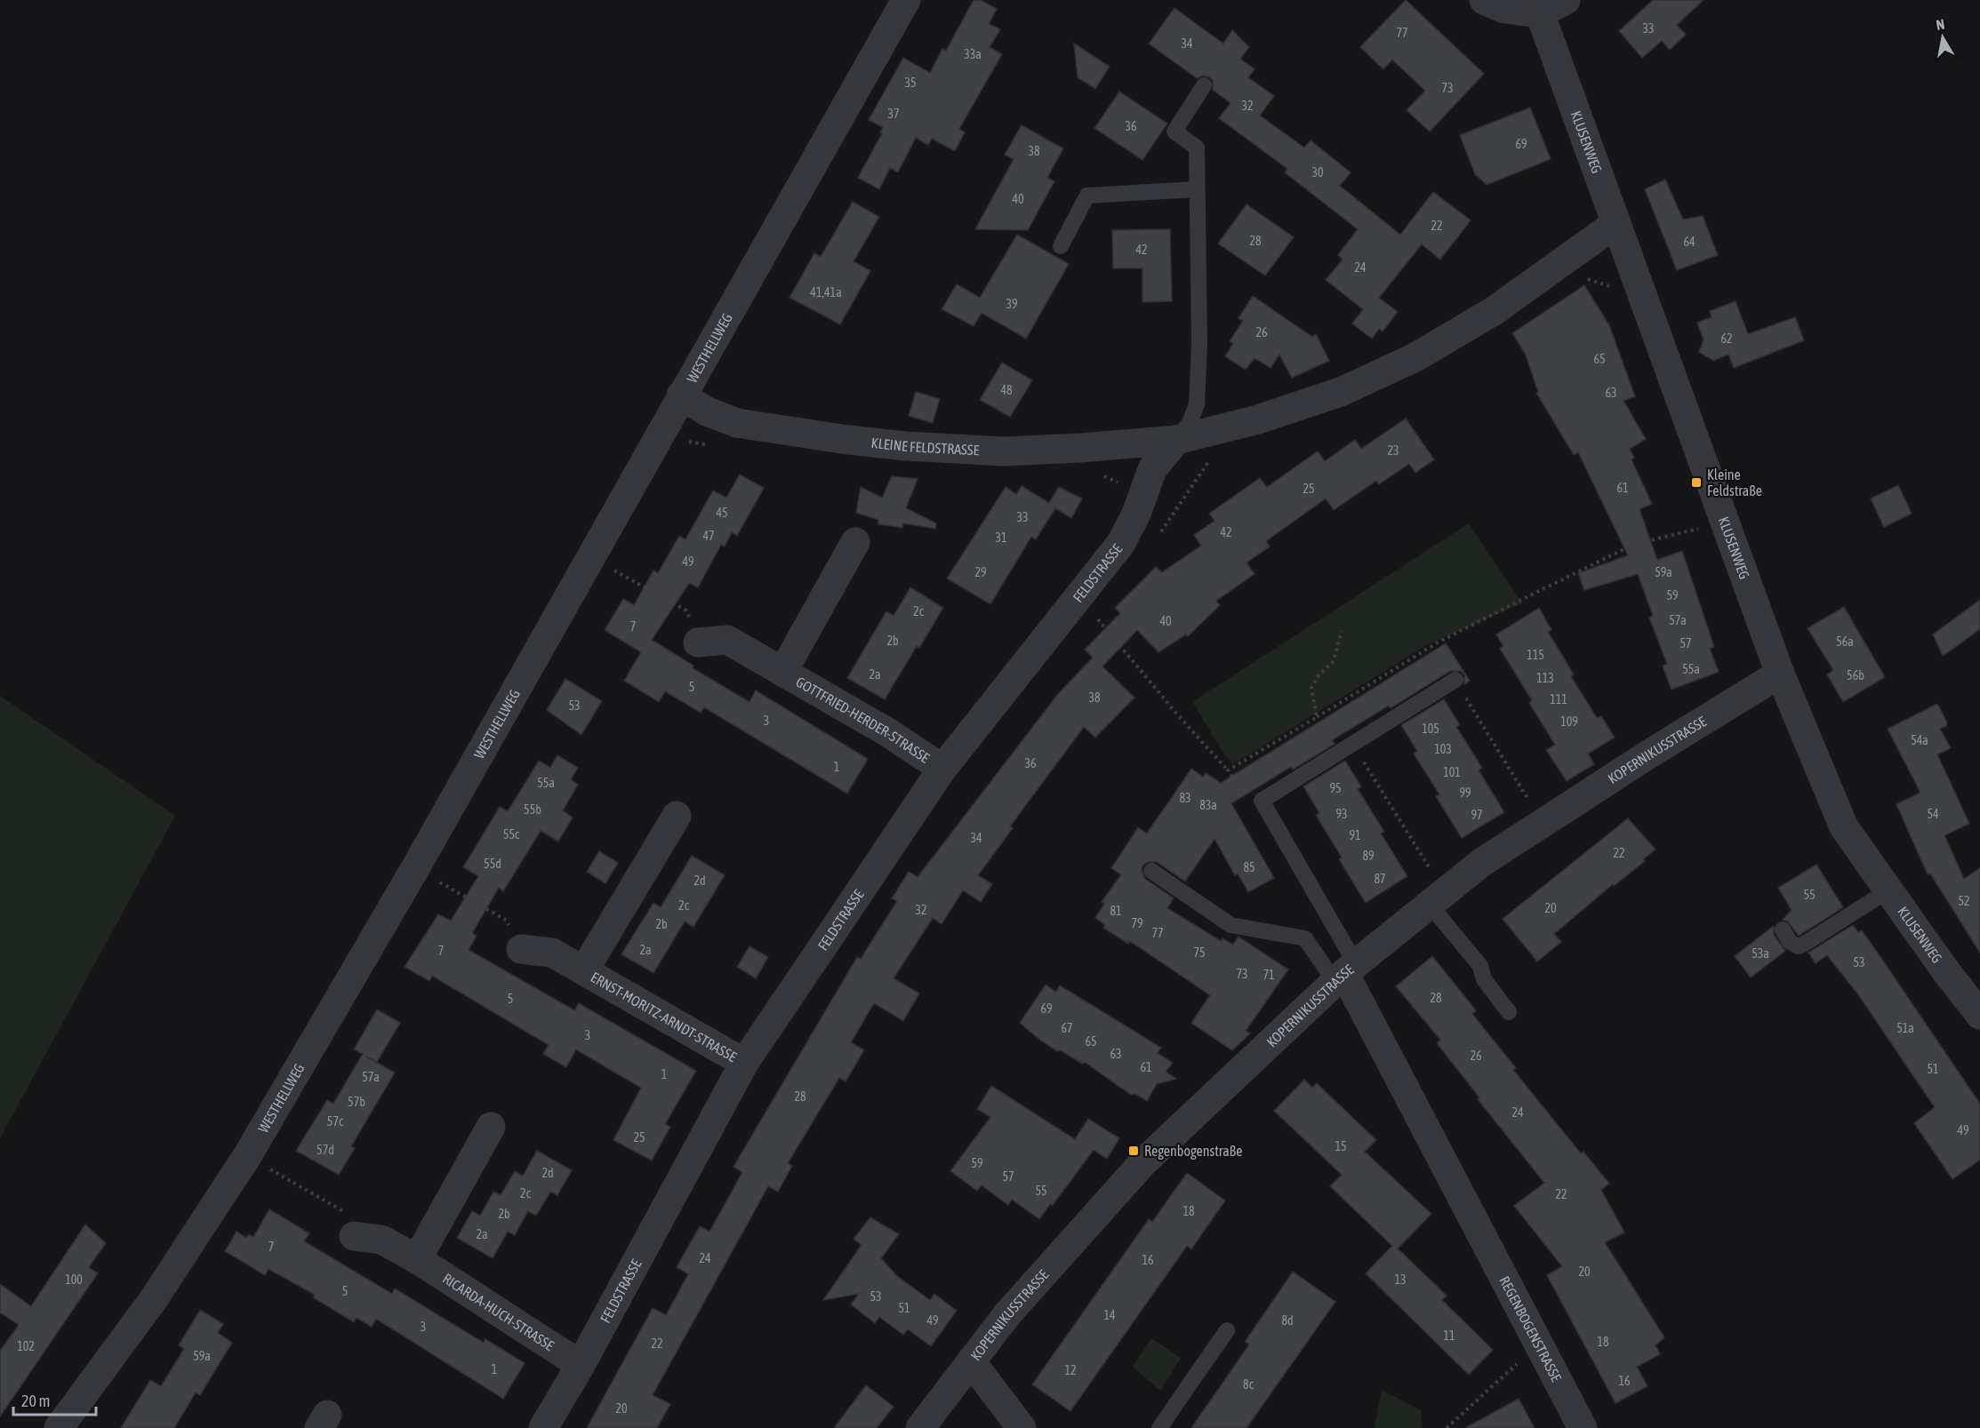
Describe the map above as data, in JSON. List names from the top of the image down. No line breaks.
{"streets":{"street":["KLUSENWEG","WESTHELLWEG","KLEINE FELDSTRASSE","FELDSTRASSE","GOTTFRIED-HERDER-STRASSE","KOPERNIKUSSTRASSE","ERNST-MORITZ-ARNDT-STRASSE","RICARDA-HUCH-STRASSE","REGENBOGENSTRASSE"]},"crossings":[["KLUSENWEG","KLEINE FELDSTRASSE"],["KLUSENWEG","KOPERNIKUSSTRASSE"],["WESTHELLWEG","KLEINE FELDSTRASSE"],["KLEINE FELDSTRASSE","FELDSTRASSE"],["FELDSTRASSE","GOTTFRIED-HERDER-STRASSE"],["FELDSTRASSE","ERNST-MORITZ-ARNDT-STRASSE"],["FELDSTRASSE","RICARDA-HUCH-STRASSE"],["KOPERNIKUSSTRASSE","REGENBOGENSTRASSE"]],"places":{"transit":["Kleine Feldstraße","Regenbogenstraße"]},"house_numbers":["33","77","34","33a","35","73","32","37","36","69","38","30","40","22","28","64","42","24","41,41a","39","26","62","65","48","63","23","61","25","45","33","42","47","31","49","29","59a","59","2c","57a","40","7","2b","56a","57","115","55a","2a","56b","113","5","38","111","53","3","109","105","54a","103","36","1","101","55a","95","99","83","83a","55b","93","54","97","55c","91","34","22","89","55d","85","87","2d","55","52","2c","20","32","81","79","2b","77","2a","7","75","53a","53","73","71","28","5","69","67","51a","3","65","63","26","61","51","1","57a","28","57b","24","57c","49","25","15","57d","59","2d","57","55","2c","22","18","2b","2a","7","24","16","20","100","13","5","53","51","14","49","8d","3","11","18","22","102","59a","1","12","16","8c","20"],"scale_bar":"20 m","north":"top"}
